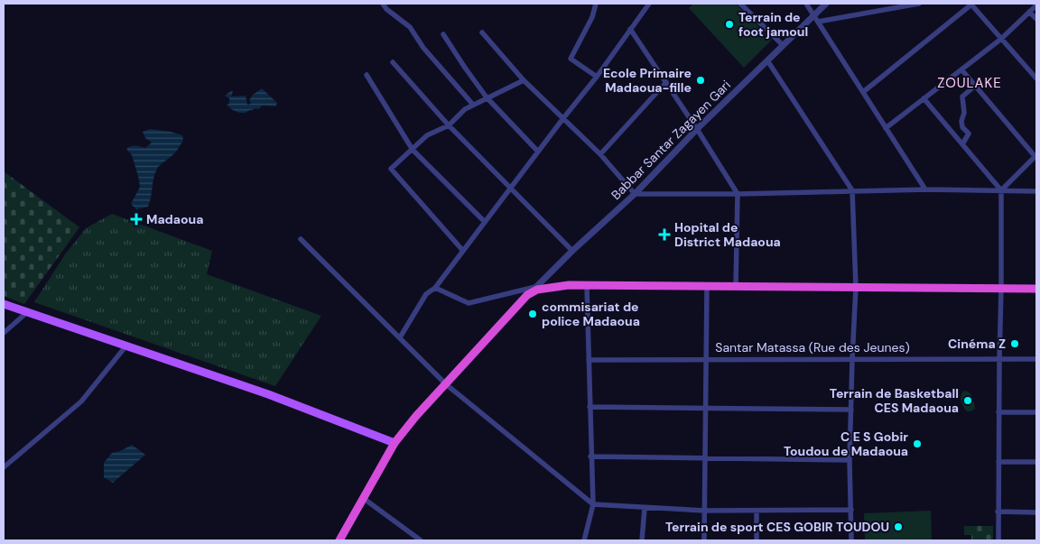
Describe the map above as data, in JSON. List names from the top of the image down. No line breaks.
{"streets":{"street":["Babbar Santar Zagayen Gari","Santar Matassa (Rue des Jeunes)"]},"districts":["ZOULAKE"],"places":{"other":["Terrain de foot jamoul","Ecole Primaire Madaoua-fille","commisariat de police Madaoua","Cinéma Z","Terrain de Basketball CES Madaoua","C E S Gobir Toudou de Madaoua","Terrain de sport CES GOBIR TOUDOU"],"health":["Madaoua","Hopital de District Madaoua"]}}
